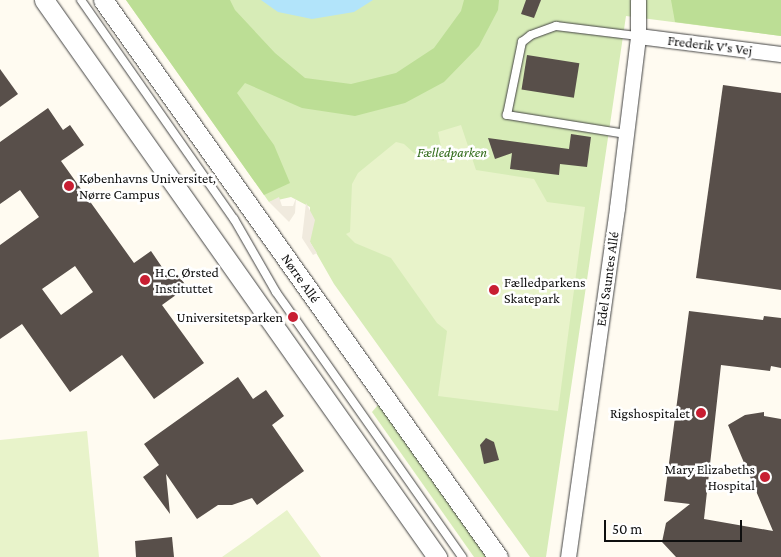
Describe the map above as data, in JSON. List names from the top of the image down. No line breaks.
{"streets":{"street":["Frederik V's Vej","Nørre Allé","Edel Sauntes Allé"]},"crossings":[["Frederik V's Vej","Edel Sauntes Allé"]],"parks":["Fælledparken"],"places":["Københavns Universitet, Nørre Campus","H.C. Ørsted Instituttet","Fælledparkens Skatepark","Universitetsparken","Rigshospitalet","Mary Elizabeths Hospital"],"scale_bar":"50 m"}
